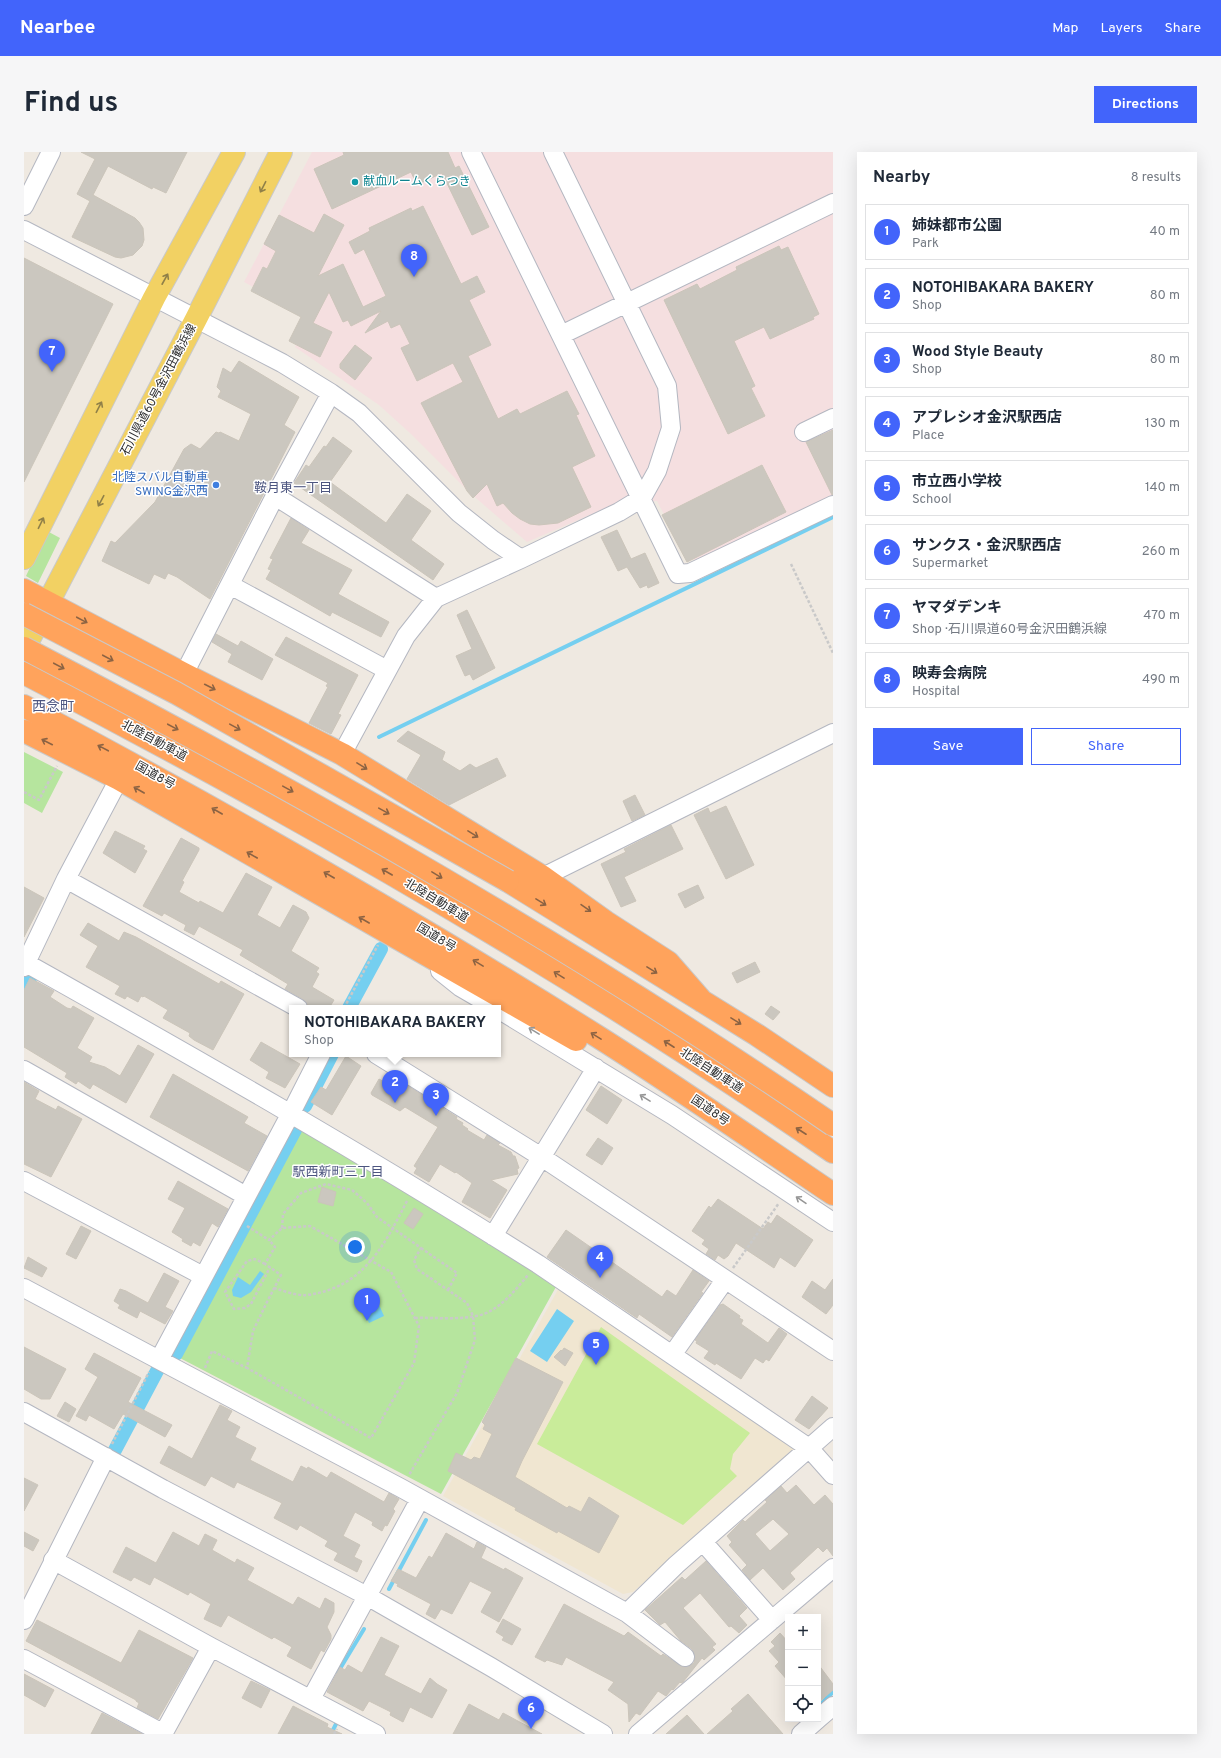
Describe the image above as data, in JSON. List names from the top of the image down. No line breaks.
{"streets":{"highway":["北陸自動車道","国道8号"],"main road":["石川県道60号金沢田鶴浜線"]},"crossings":[["石川県道60号金沢田鶴浜線","北陸自動車道"]],"districts":["鞍月東一丁目","西念町","駅西新町三丁目"],"places":["献血ルームくらつき","北陸スバル自動車 SWING金沢西"],"page":{"header":"Nearbee","nav":["Map","Layers","Share"],"title":"Find us","buttons":["Directions",["Save","Share"]],"heading":["Nearby","8 results"],"list":[{"mark":"1","name":"姉妹都市公園","note":"Park","value":"40 m"},{"mark":"2","name":"NOTOHIBAKARA BAKERY","note":"Shop","value":"80 m"},{"mark":"3","name":"Wood Style Beauty","note":"Shop","value":"80 m"},{"mark":"4","name":"アプレシオ金沢駅西店","note":"Place","value":"130 m"},{"mark":"5","name":"市立西小学校","note":"School","value":"140 m"},{"mark":"6","name":"サンクス・金沢駅西店","note":"Supermarket","value":"260 m"},{"mark":"7","name":"ヤマダデンキ","note":"Shop · 石川県道60号金沢田鶴浜線","value":"470 m"},{"mark":"8","name":"映寿会病院","note":"Hospital","value":"490 m"}],"pins":["8","7","2","3","4","1","5","6"],"popup":["NOTOHIBAKARA BAKERY","Shop"],"map_buttons":["+","−"]}}
